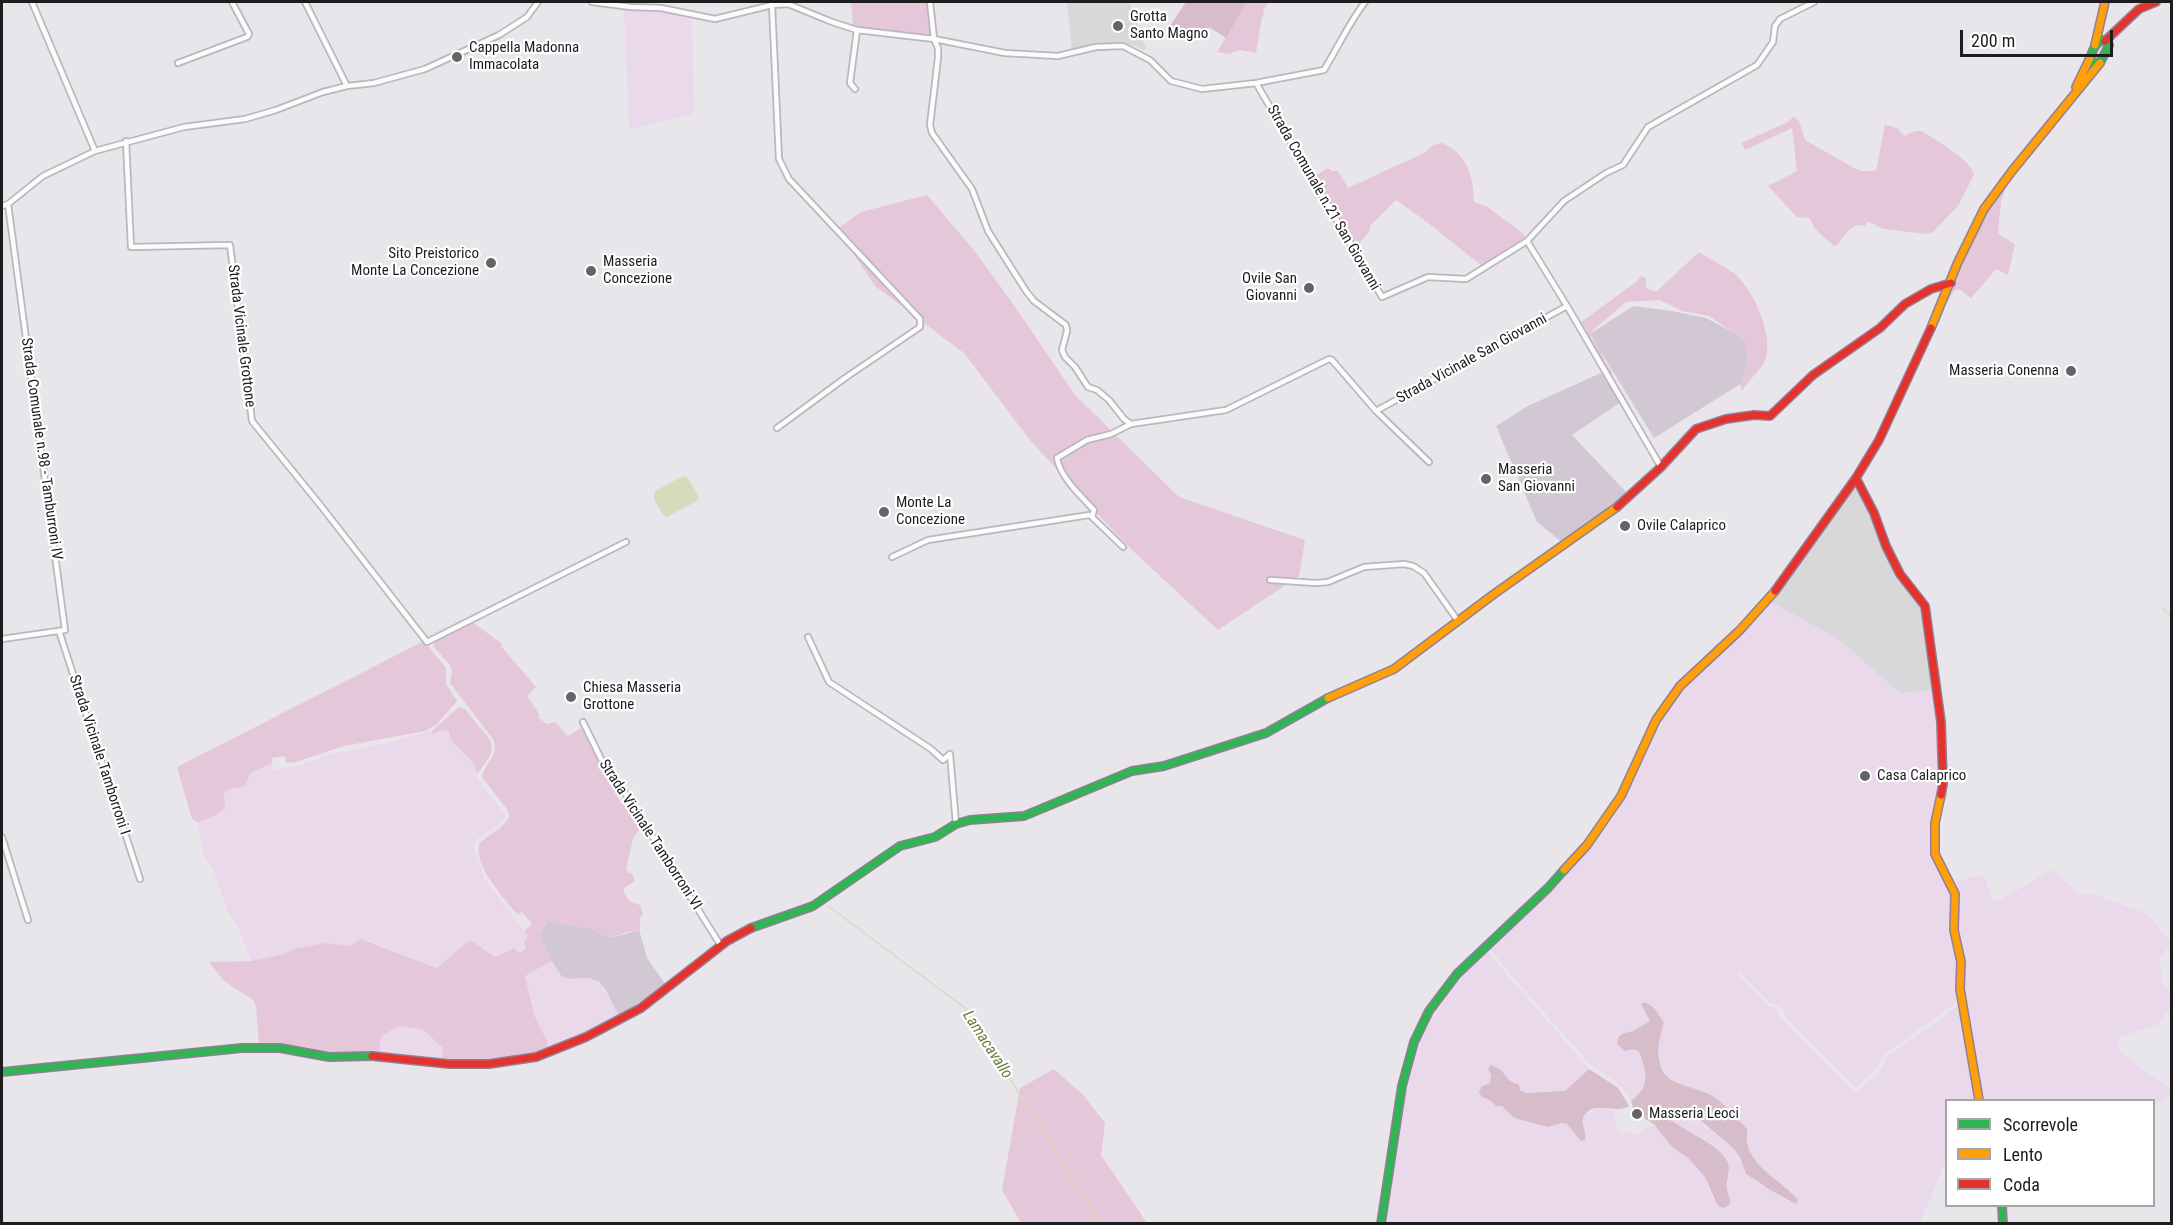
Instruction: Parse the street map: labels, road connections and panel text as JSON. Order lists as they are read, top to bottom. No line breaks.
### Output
{"streets":{"street":["Strada Comunale n.21 San Giovanni","Strada Vicinale Grottone","Strada Vicinale San Giovanni","Strada Comunale n.98 - Tamburroni IV","Strada Vicinale Tamborroni I","Strada Vicinale Tamborroni VI"]},"crossings":[["Strada Comunale n.98 - Tamburroni IV","Strada Vicinale Tamborroni I"]],"water":["Lamacavallo"],"places":["Grotta Santo Magno","Cappella Madonna Immacolata","Sito Preistorico Monte La Concezione","Masseria Concezione","Ovile San Giovanni","Masseria Conenna","Masseria San Giovanni","Monte La Concezione","Ovile Calaprico","Chiesa Masseria Grottone","Casa Calaprico","Masseria Leoci"],"legend":["Scorrevole","Lento","Coda"],"scale_bar":"200 m"}
